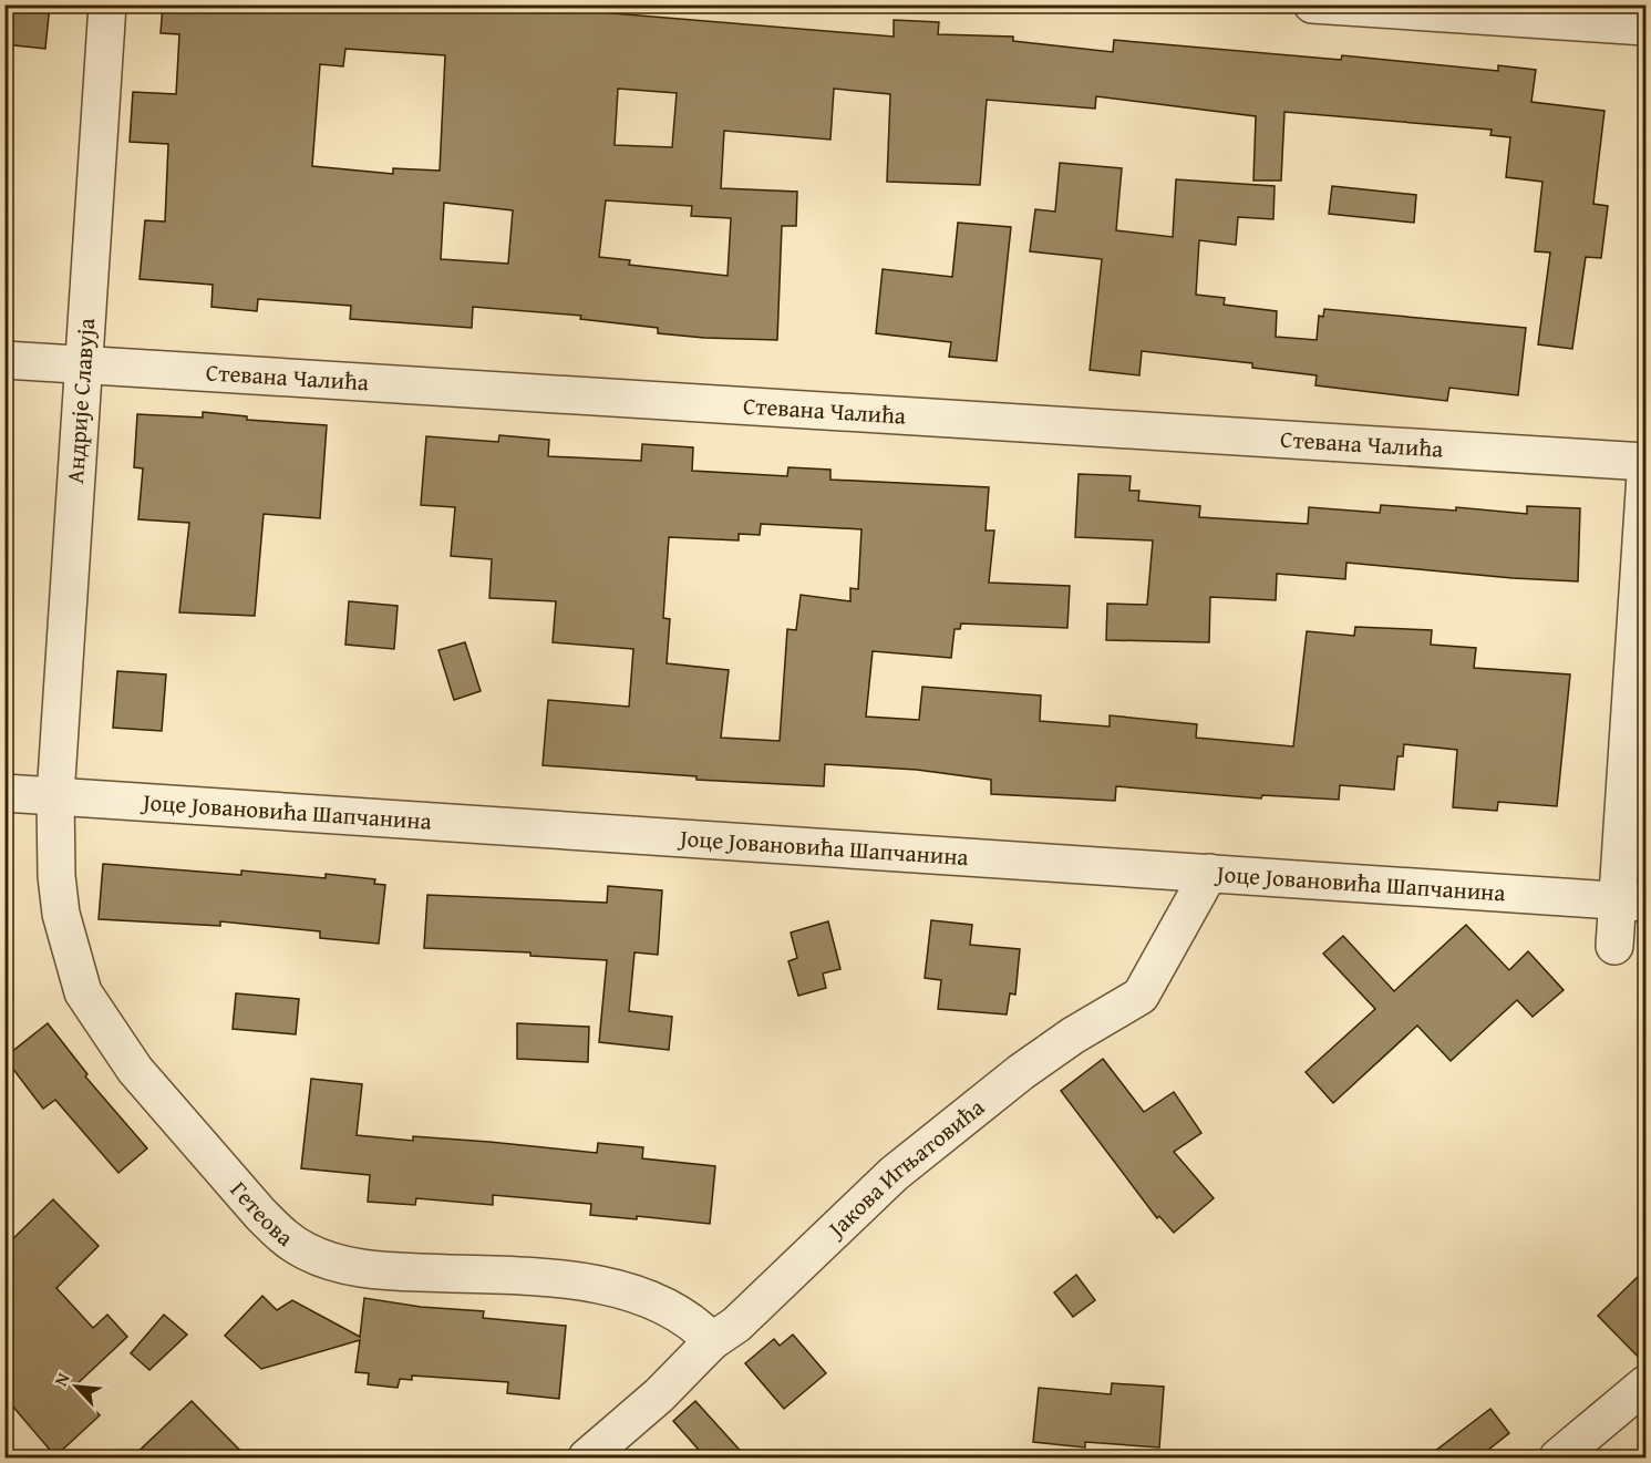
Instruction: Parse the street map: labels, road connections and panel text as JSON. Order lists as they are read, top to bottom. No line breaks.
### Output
{"streets":{"street":["Стевана Чалића","Андрије Славуја","Јоце Јовановића Шапчанина","Јакова Игњатовића","Гетеова"]},"crossings":[["Стевана Чалића","Андрије Славуја"],["Андрије Славуја","Јоце Јовановића Шапчанина"],["Андрије Славуја","Гетеова"],["Јоце Јовановића Шапчанина","Јакова Игњатовића"],["Јоце Јовановића Шапчанина","Гетеова"],["Јакова Игњатовића","Гетеова"]],"north":"top left"}
